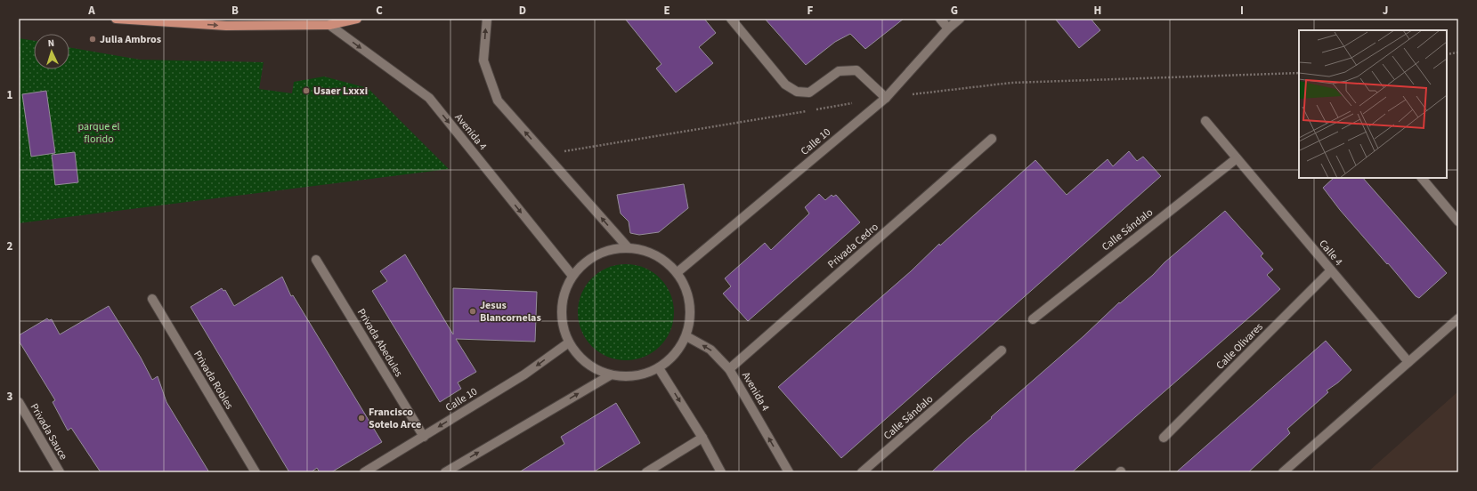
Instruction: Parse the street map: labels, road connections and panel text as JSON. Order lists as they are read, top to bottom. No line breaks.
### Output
{"streets":{"street":["Avenida 4","Calle 10","Calle Sándalo","Privada Cedro","Calle 4","Privada Abedules","Calle Olivares","Privada Robles","Privada Sauce"]},"crossings":[["Avenida 4","Privada Cedro"],["Calle 10","Privada Abedules"],["Calle Sándalo","Calle 4"],["Calle 4","Calle Olivares"]],"parks":["parque el florido"],"places":["Julia Ambros","Usaer Lxxxi","Jesus Blancornelas","Francisco Sotelo Arce"],"north":"top","grid":{"columns":["A","B","C","D","E","F","G","H","I","J"],"rows":["1","2","3"]}}
